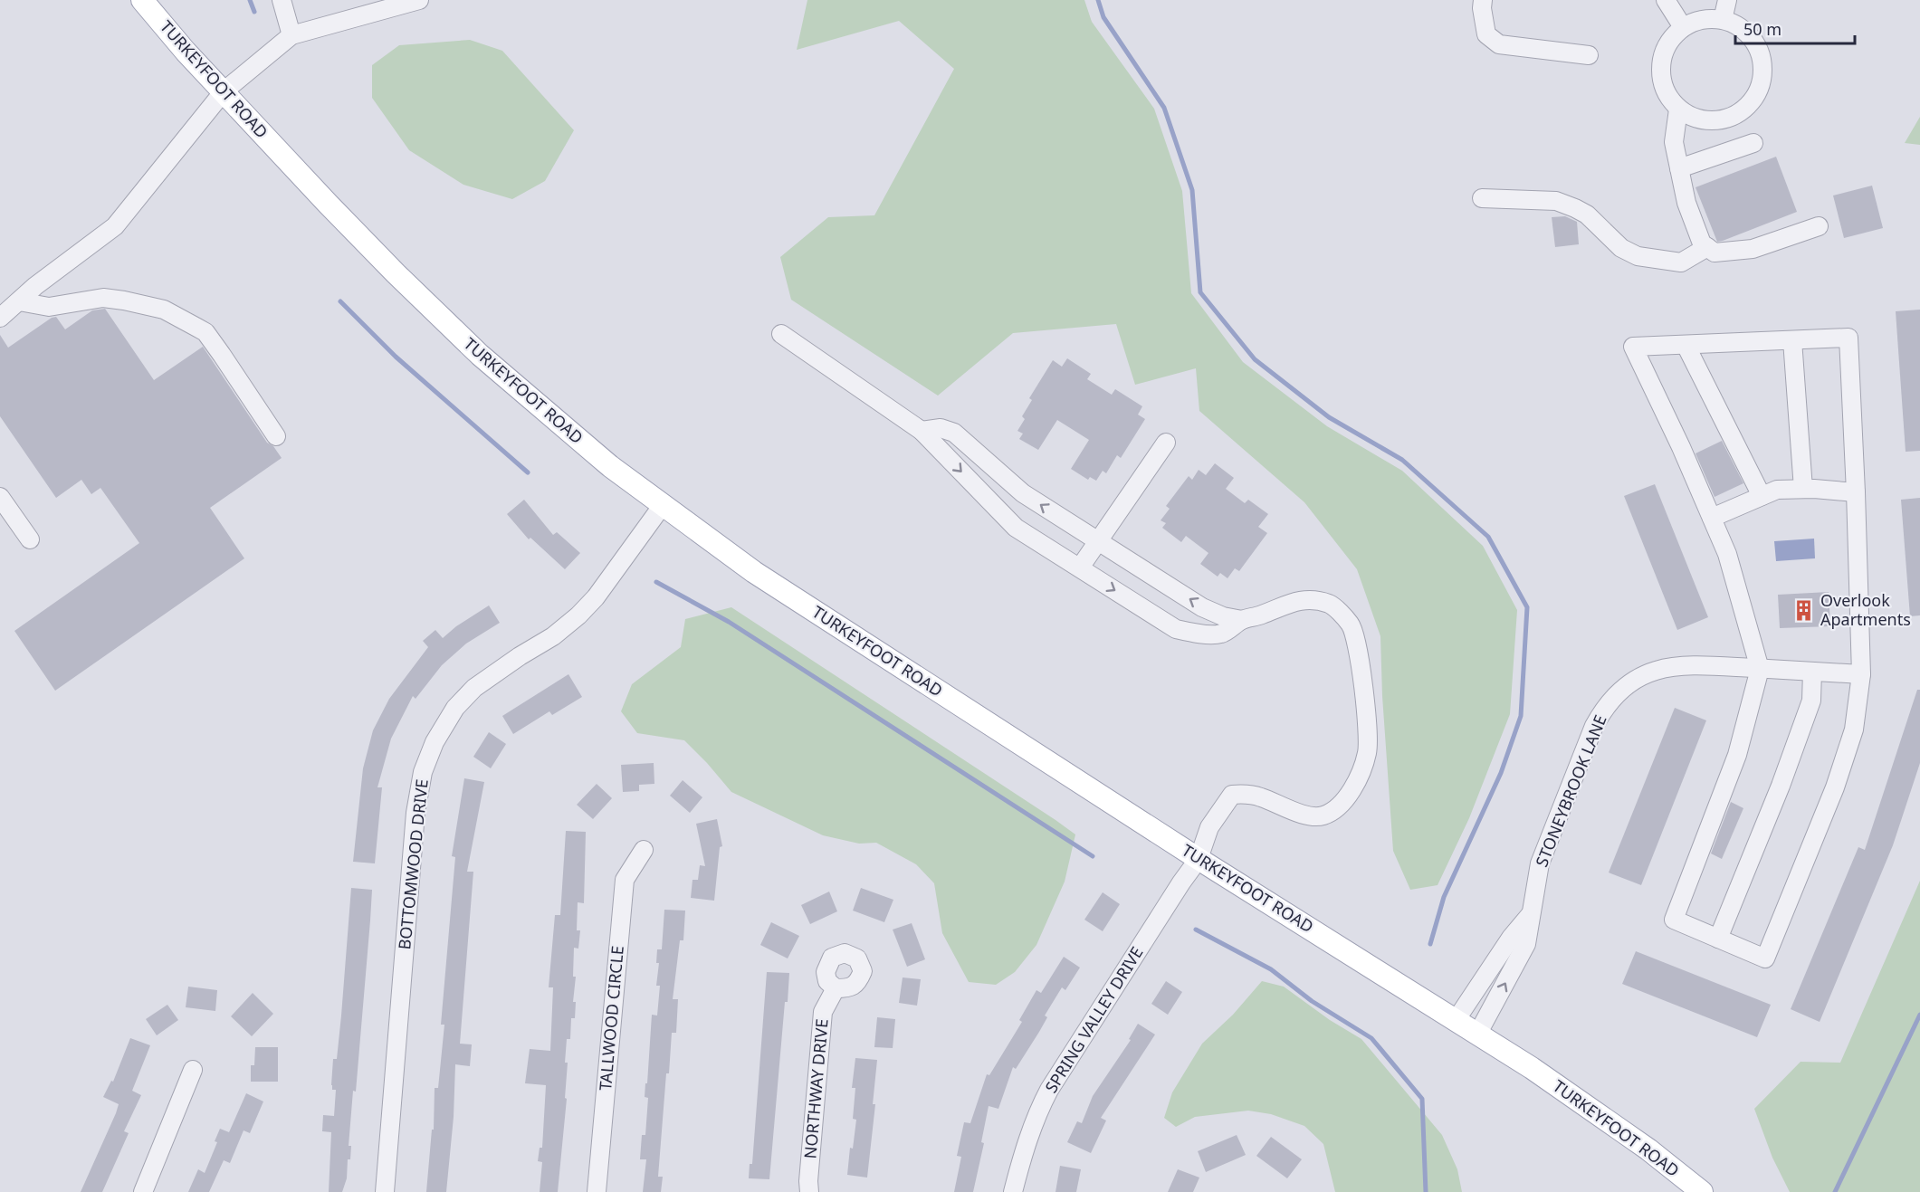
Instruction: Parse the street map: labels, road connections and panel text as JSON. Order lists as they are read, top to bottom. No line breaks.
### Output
{"streets":{"main road":["TURKEYFOOT ROAD"],"street":["STONEYBROOK LANE","BOTTOMWOOD DRIVE","TALLWOOD CIRCLE","SPRING VALLEY DRIVE","NORTHWAY DRIVE"]},"crossings":[["TURKEYFOOT ROAD","STONEYBROOK LANE"],["TURKEYFOOT ROAD","BOTTOMWOOD DRIVE"],["TURKEYFOOT ROAD","SPRING VALLEY DRIVE"]],"places":{"building":["Overlook Apartments"]},"scale_bar":"50 m"}
